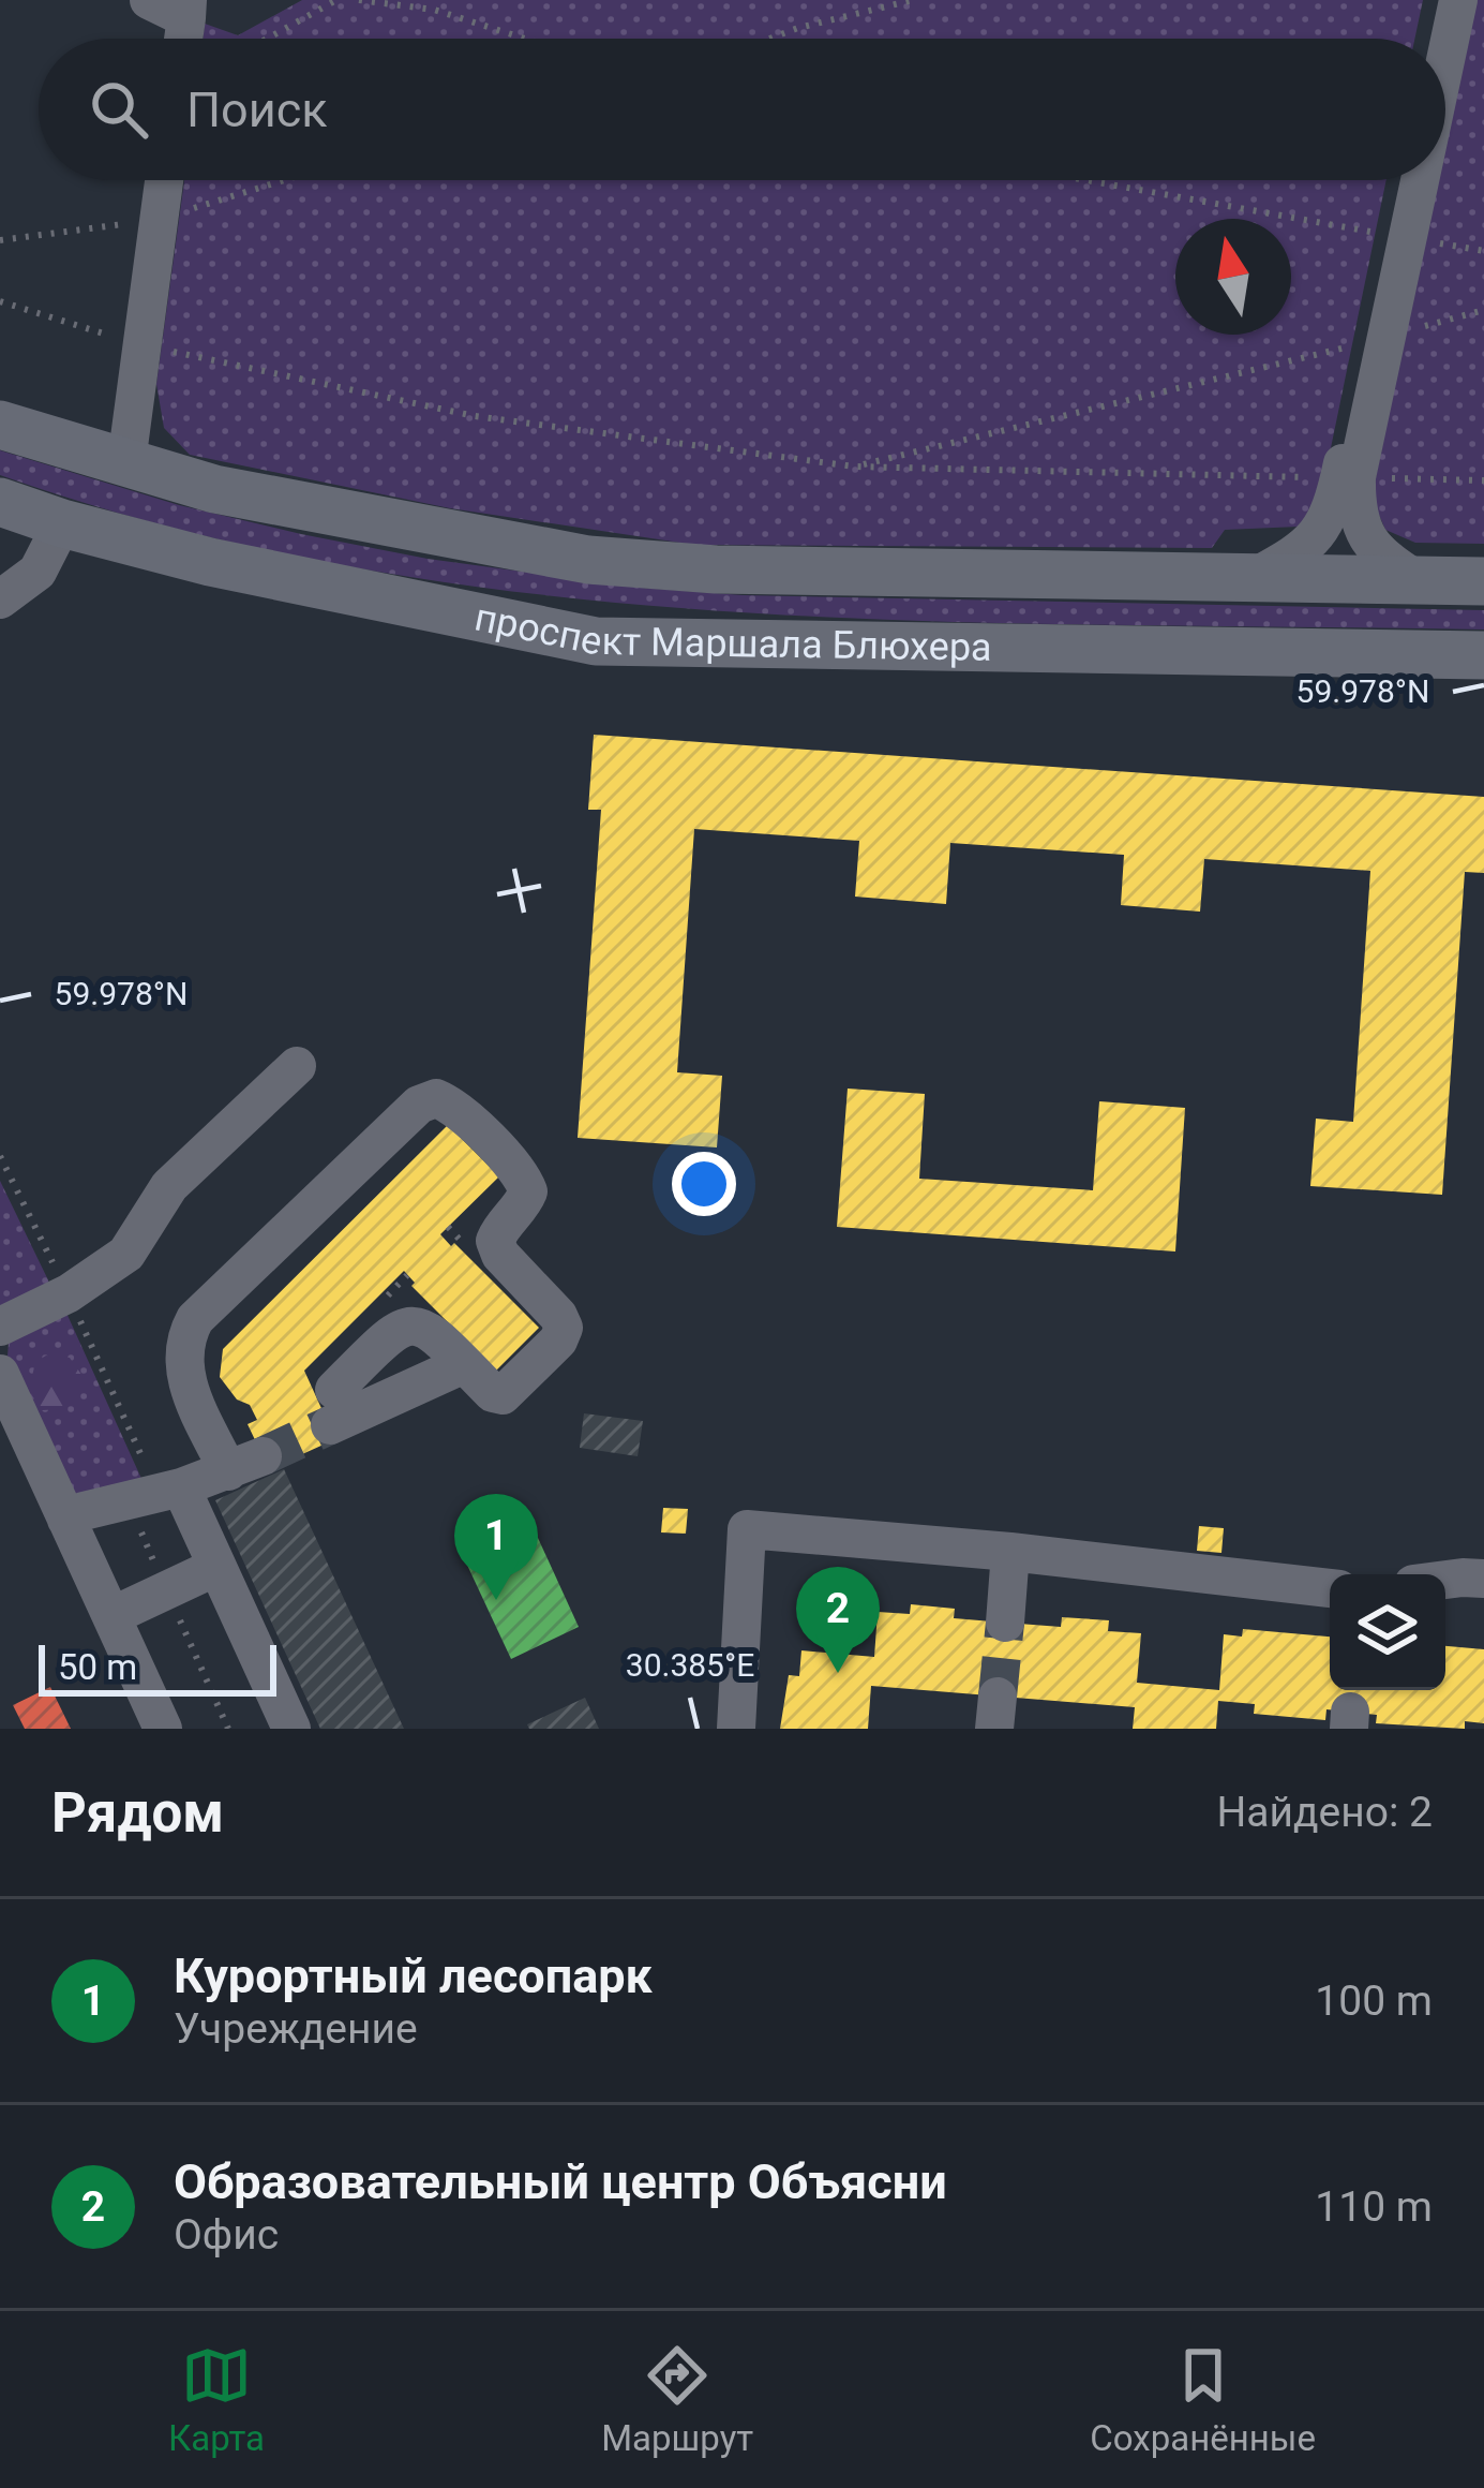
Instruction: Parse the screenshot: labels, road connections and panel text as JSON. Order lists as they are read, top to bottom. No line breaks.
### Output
{"streets":{"main road":["проспект Маршала Блюхера"]},"scale_bar":"50 m","north":"top","page":{"search":"Поиск","pins":["1","2"],"scale":"50 m","heading":["Рядом","Найдено: 2"],"list":[{"mark":"1","name":"Курортный лесопарк","note":"Учреждение","value":"100 m"},{"mark":"2","name":"Образовательный центр Объясни","note":"Офис","value":"110 m"}],"nav":["Карта","Маршрут","Сохранённые"]},"coordinates":["59.978°N","30.385°E"]}
